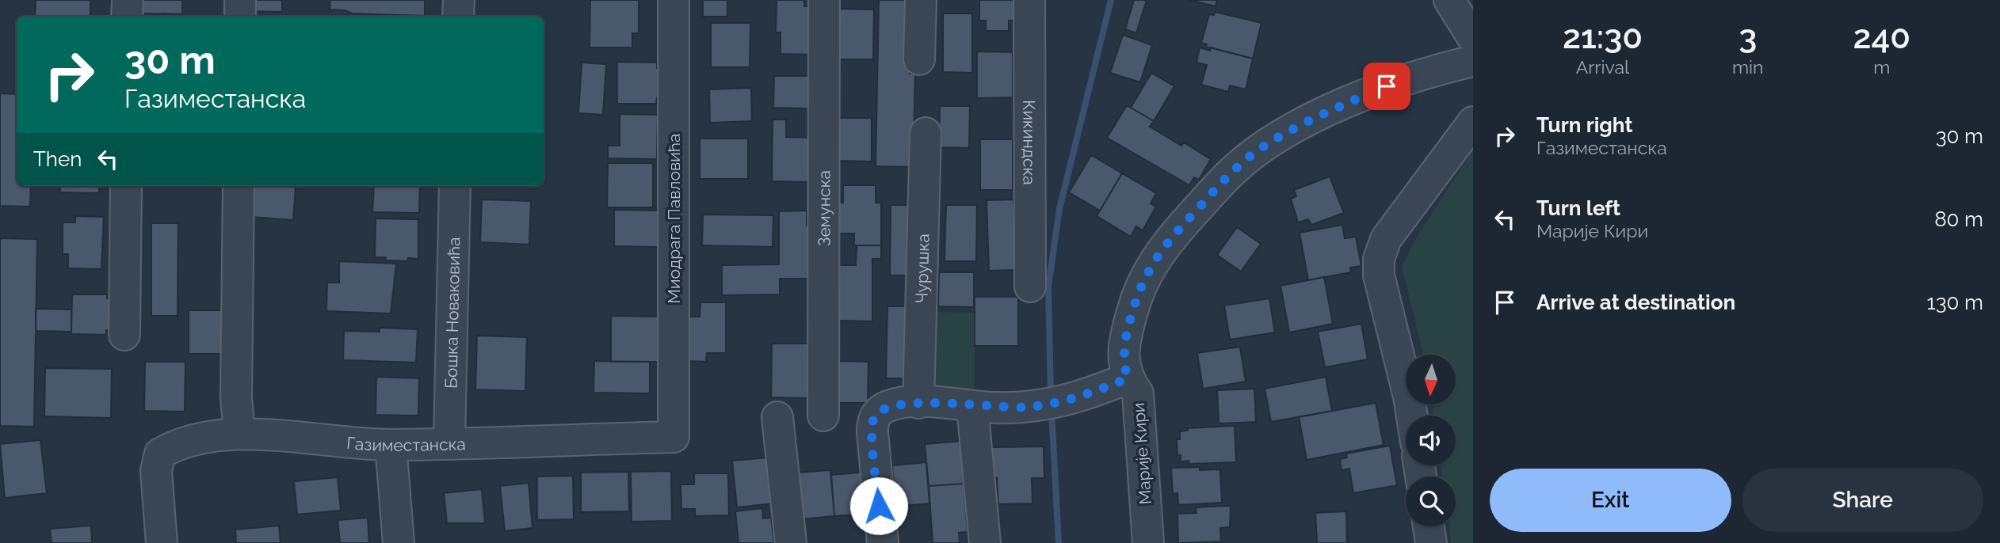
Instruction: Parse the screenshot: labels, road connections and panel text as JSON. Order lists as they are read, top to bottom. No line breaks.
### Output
{"streets":{"street":["Кикиндска","Земунска","Миодрага Павловића","Чурушка","Бошка Новаковића","Газиместанска","Марије Кири"]},"crossings":[["Миодрага Павловића","Газиместанска"],["Бошка Новаковића","Газиместанска"]],"north":"bottom","page":{"eta":["21:30","Arrival","3","min","240","m"],"turn":["30 m","Газиместанска"],"list":[{"name":"Turn right","note":"Газиместанска","value":"30 m"},{"name":"Turn left","note":"Марије Кири","value":"80 m"},{"name":"Arrive at destination","value":"130 m"}],"then":"Then","buttons":["Exit","Share"]}}
